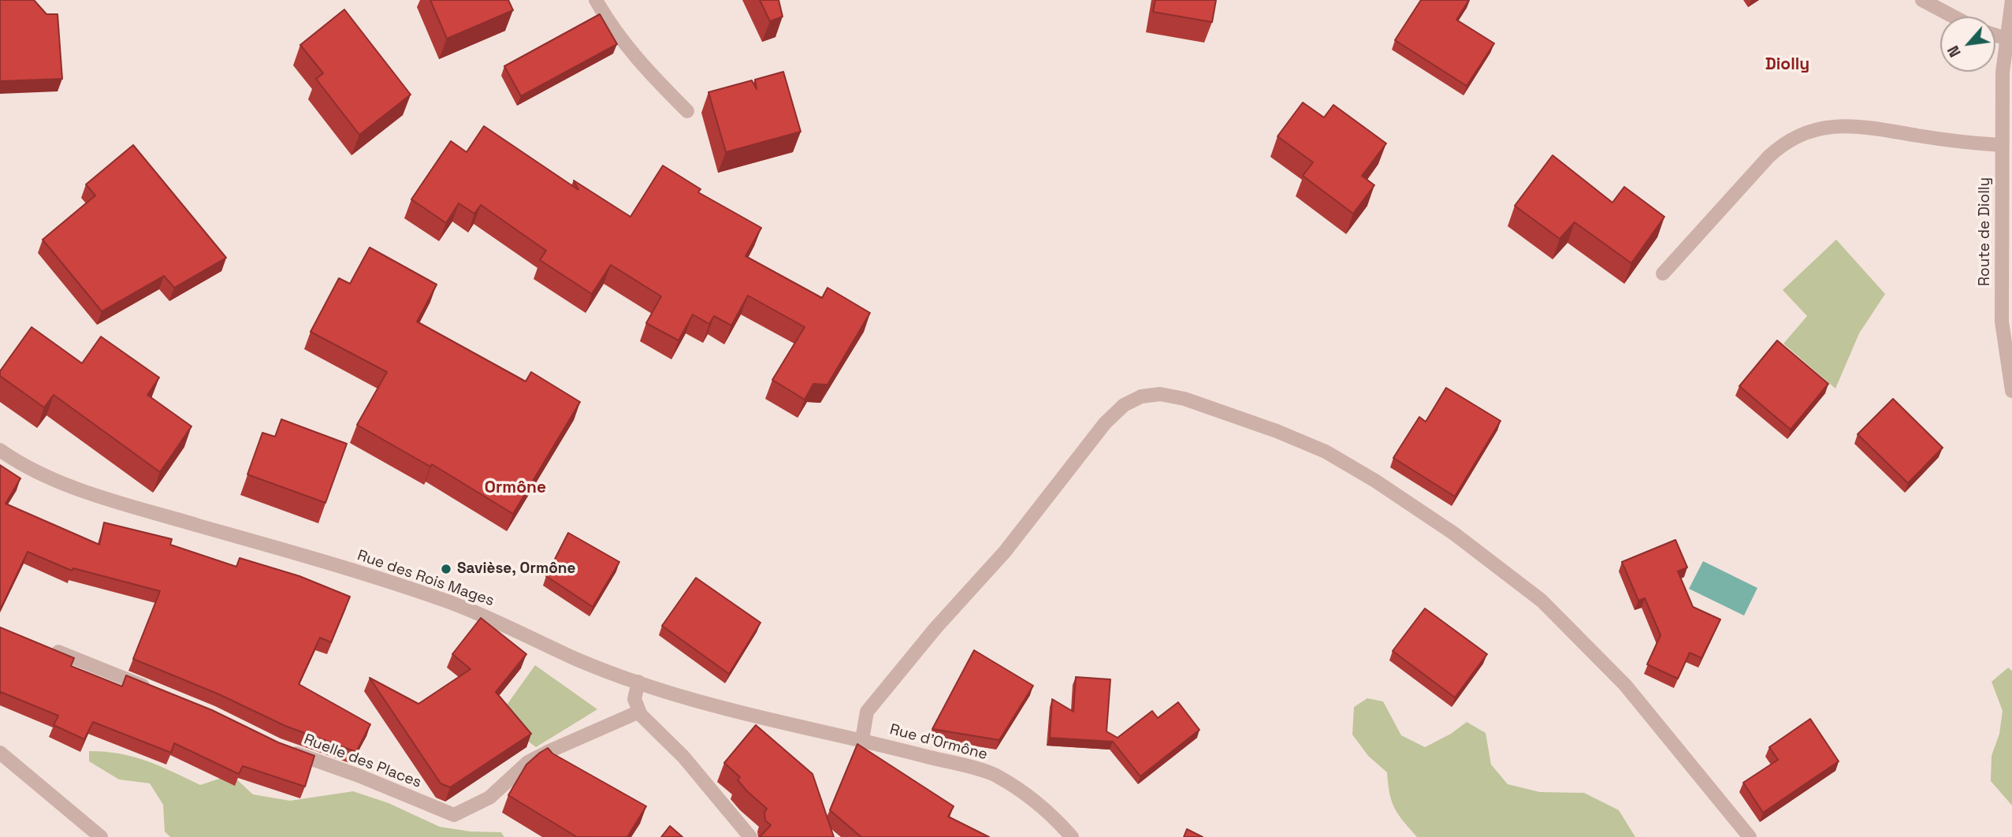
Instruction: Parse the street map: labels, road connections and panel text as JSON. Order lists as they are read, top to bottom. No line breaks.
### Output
{"streets":{"street":["Route de Diolly","Rue des Rois Mages","Rue d'Ormône","Ruelle des Places"]},"crossings":[["Rue des Rois Mages","Rue d'Ormône"]],"districts":["Diolly","Ormône"],"places":["Savièse, Ormône"],"north":"bottom left"}
